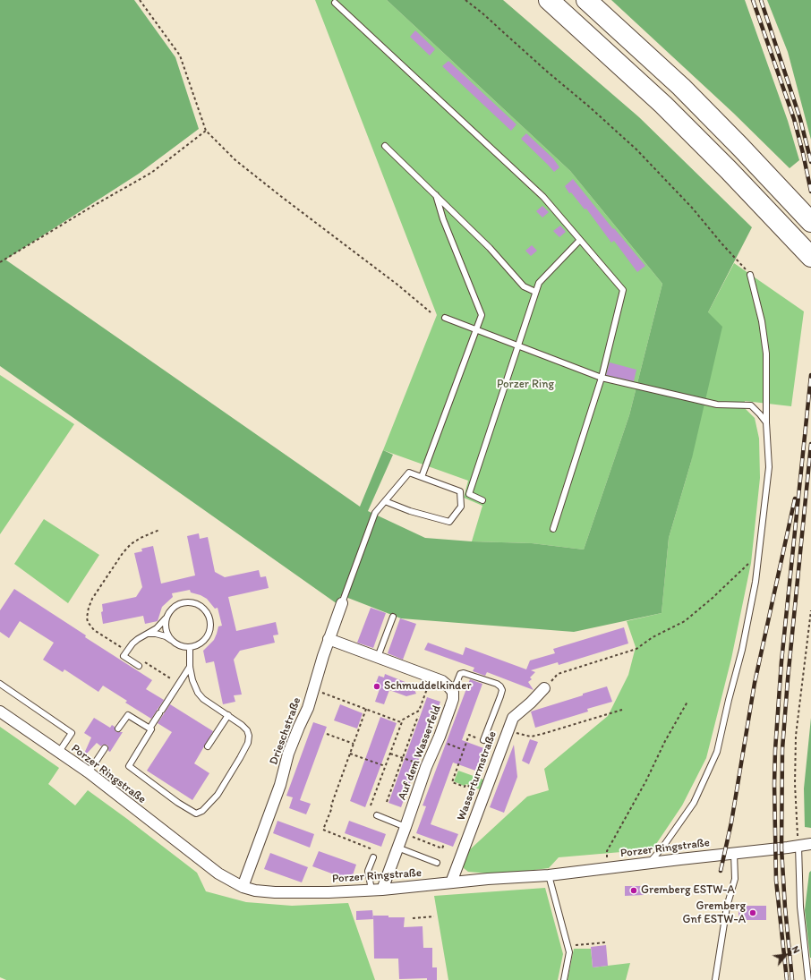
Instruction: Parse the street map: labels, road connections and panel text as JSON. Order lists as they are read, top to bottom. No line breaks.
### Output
{"streets":{"street":["Drieschstraße","Auf dem Wasserfeld","Porzer Ringstraße","Wasserturmstraße"]},"crossings":[["Drieschstraße","Porzer Ringstraße"],["Auf dem Wasserfeld","Porzer Ringstraße"],["Porzer Ringstraße","Wasserturmstraße"]],"parks":["Porzer Ring"],"places":["Schmuddelkinder","Gremberg ESTW-A","Gremberg Gnf ESTW-A"],"north":"top right"}
